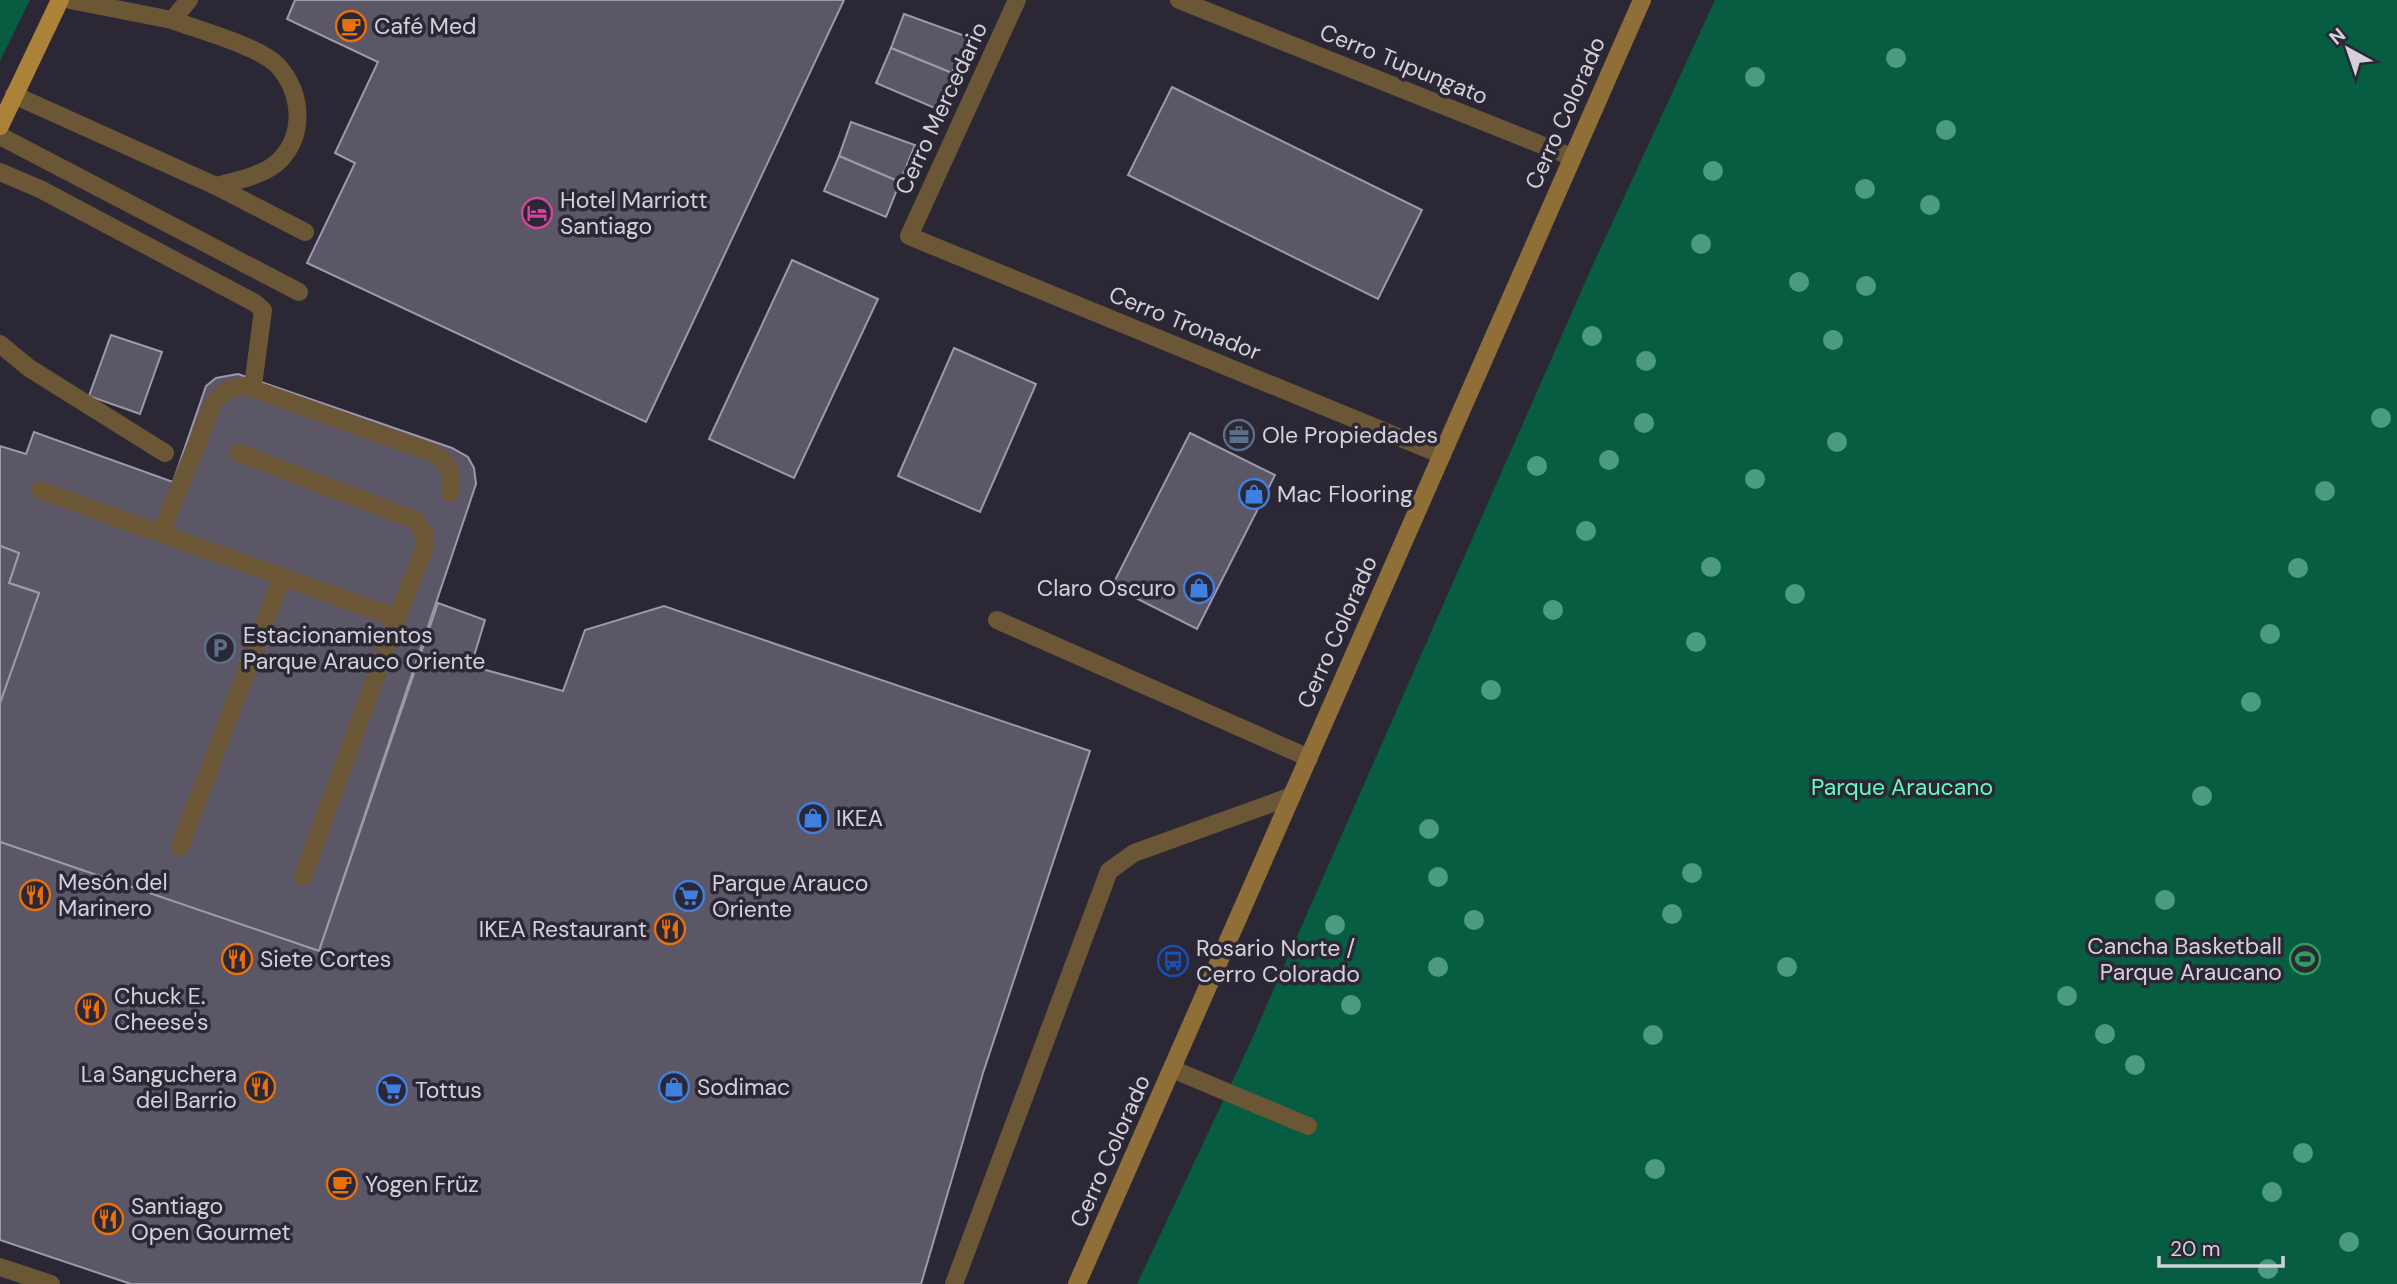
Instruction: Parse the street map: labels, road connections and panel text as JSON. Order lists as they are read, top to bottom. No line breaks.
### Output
{"streets":{"street":["Cerro Tupungato","Cerro Mercedario","Cerro Colorado","Cerro Tronador"]},"crossings":[["Cerro Tupungato","Cerro Colorado"],["Cerro Mercedario","Cerro Tronador"],["Cerro Colorado","Cerro Tronador"]],"parks":["Parque Araucano"],"places":{"cafe":["Café Med","Yogen Früz"],"hotel":["Hotel Marriott Santiago"],"office":["Ole Propiedades"],"shop":["Mac Flooring","Claro Oscuro","IKEA","Sodimac"],"parking":["Estacionamientos Parque Arauco Oriente"],"restaurant":["Mesón del Marinero","IKEA Restaurant","Siete Cortes","Chuck E. Cheese's","La Sanguchera del Barrio","Santiago Open Gourmet"],"supermarket":["Parque Arauco Oriente","Tottus"],"sports":["Cancha Basketball Parque Araucano"],"bus stop":["Rosario Norte / Cerro Colorado"]},"scale_bar":"20 m","north":"top left"}
